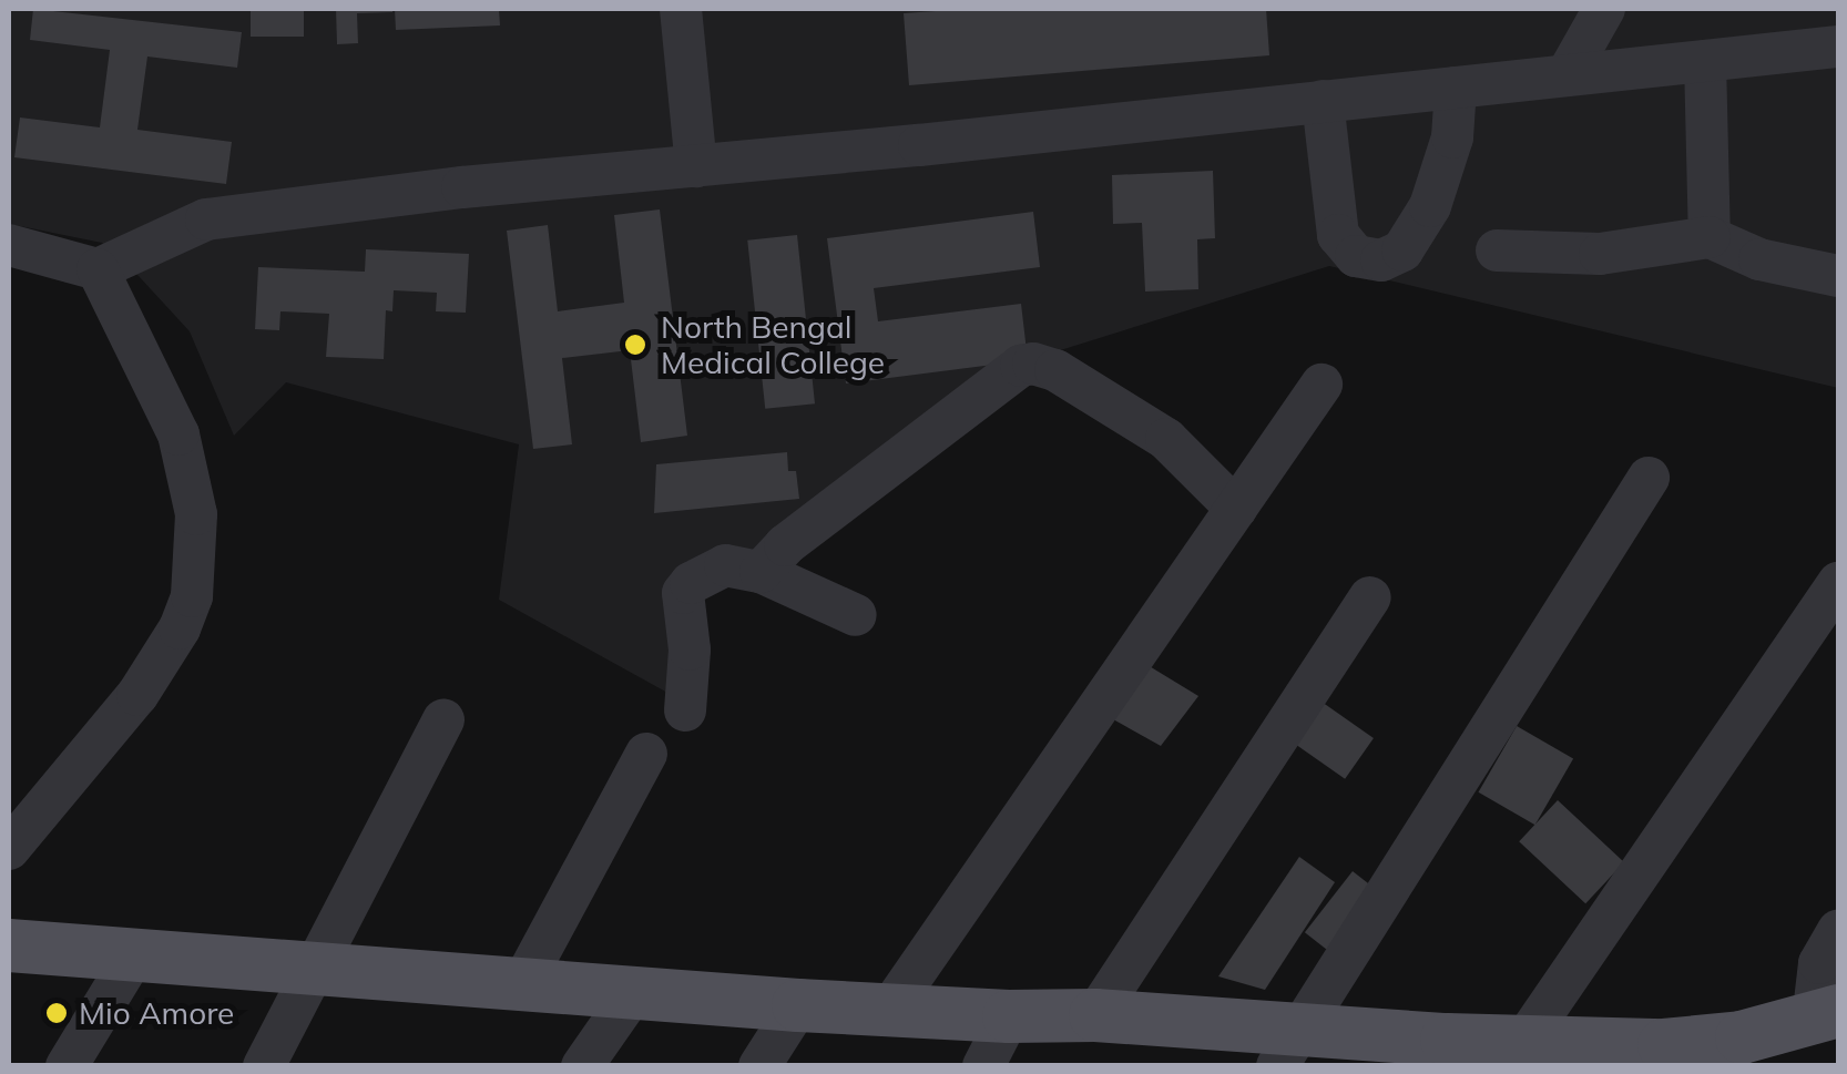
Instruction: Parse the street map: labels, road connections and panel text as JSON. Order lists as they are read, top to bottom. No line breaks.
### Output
{"places":["North Bengal Medical College","Mio Amore"]}
